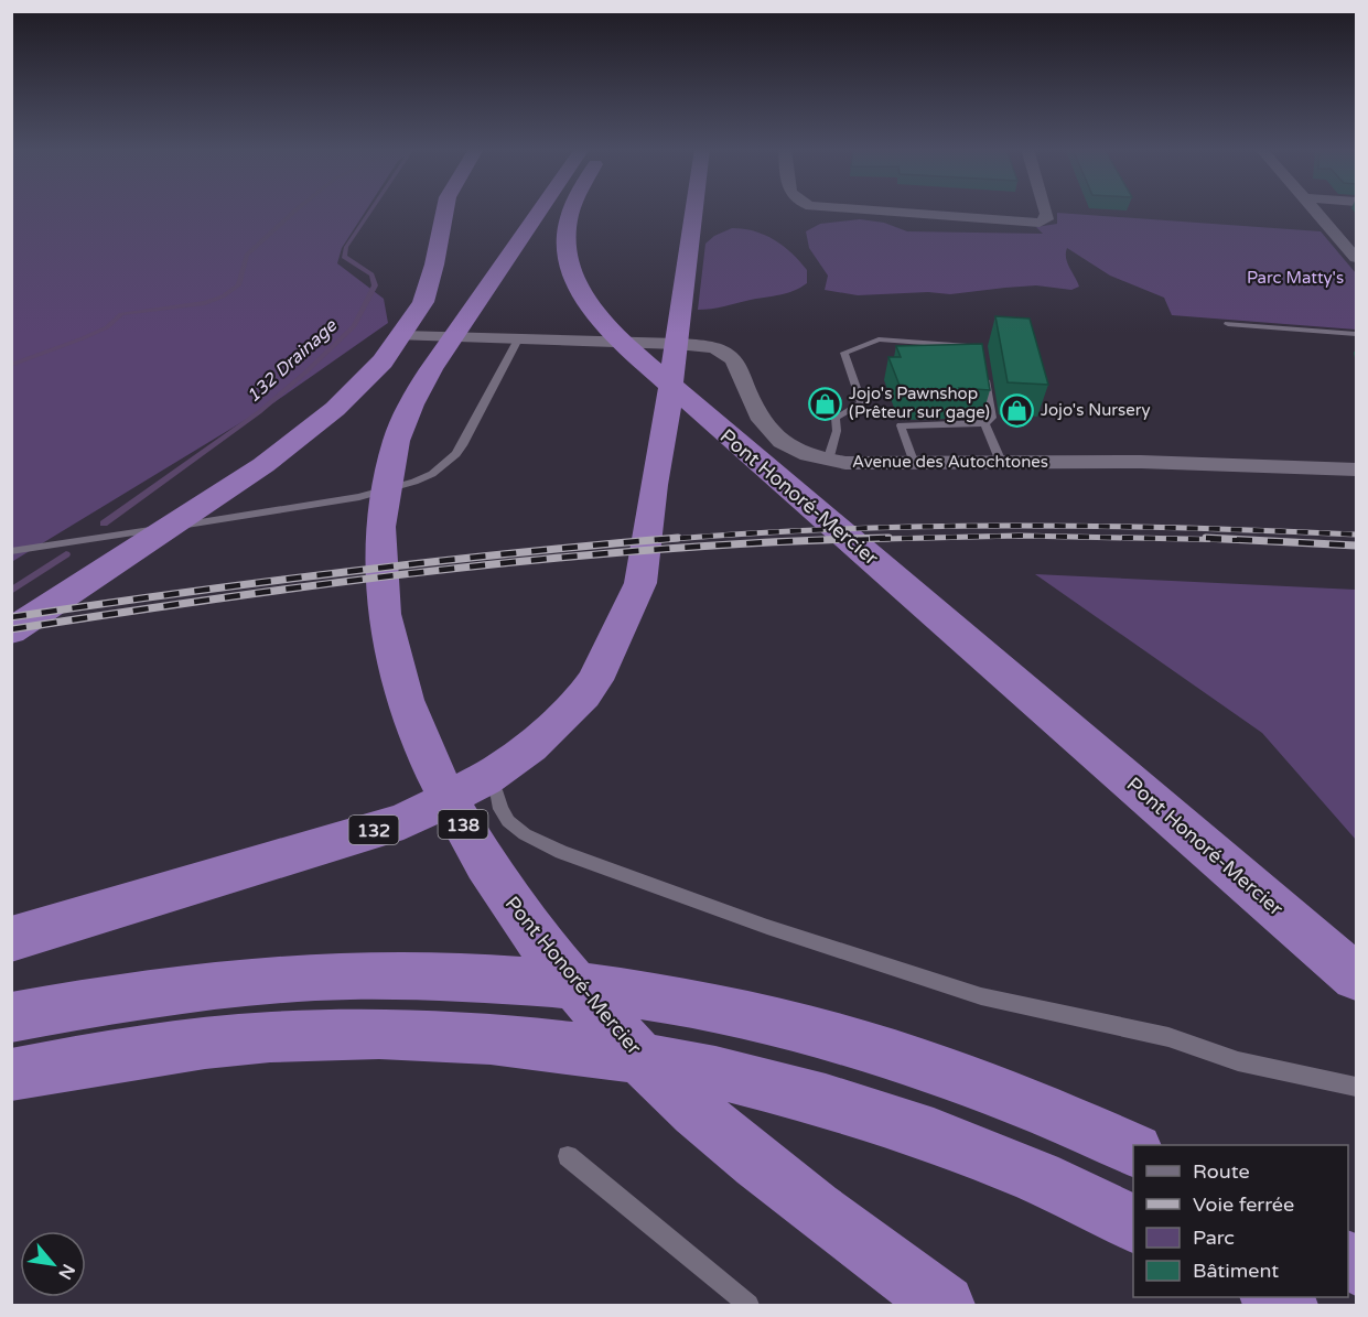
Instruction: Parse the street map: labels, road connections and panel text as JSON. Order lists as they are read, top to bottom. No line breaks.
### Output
{"streets":{"highway":["Pont Honoré-Mercier","138","132"],"street":["Avenue des Autochtones"]},"crossings":[["Avenue des Autochtones","132"]],"water":["132 Drainage"],"parks":["Parc Matty's"],"places":{"shop":["Jojo's Pawnshop (Prêteur sur gage)","Jojo's Nursery"]},"legend":["Route","Voie ferrée","Parc","Bâtiment"],"north":"bottom right"}
